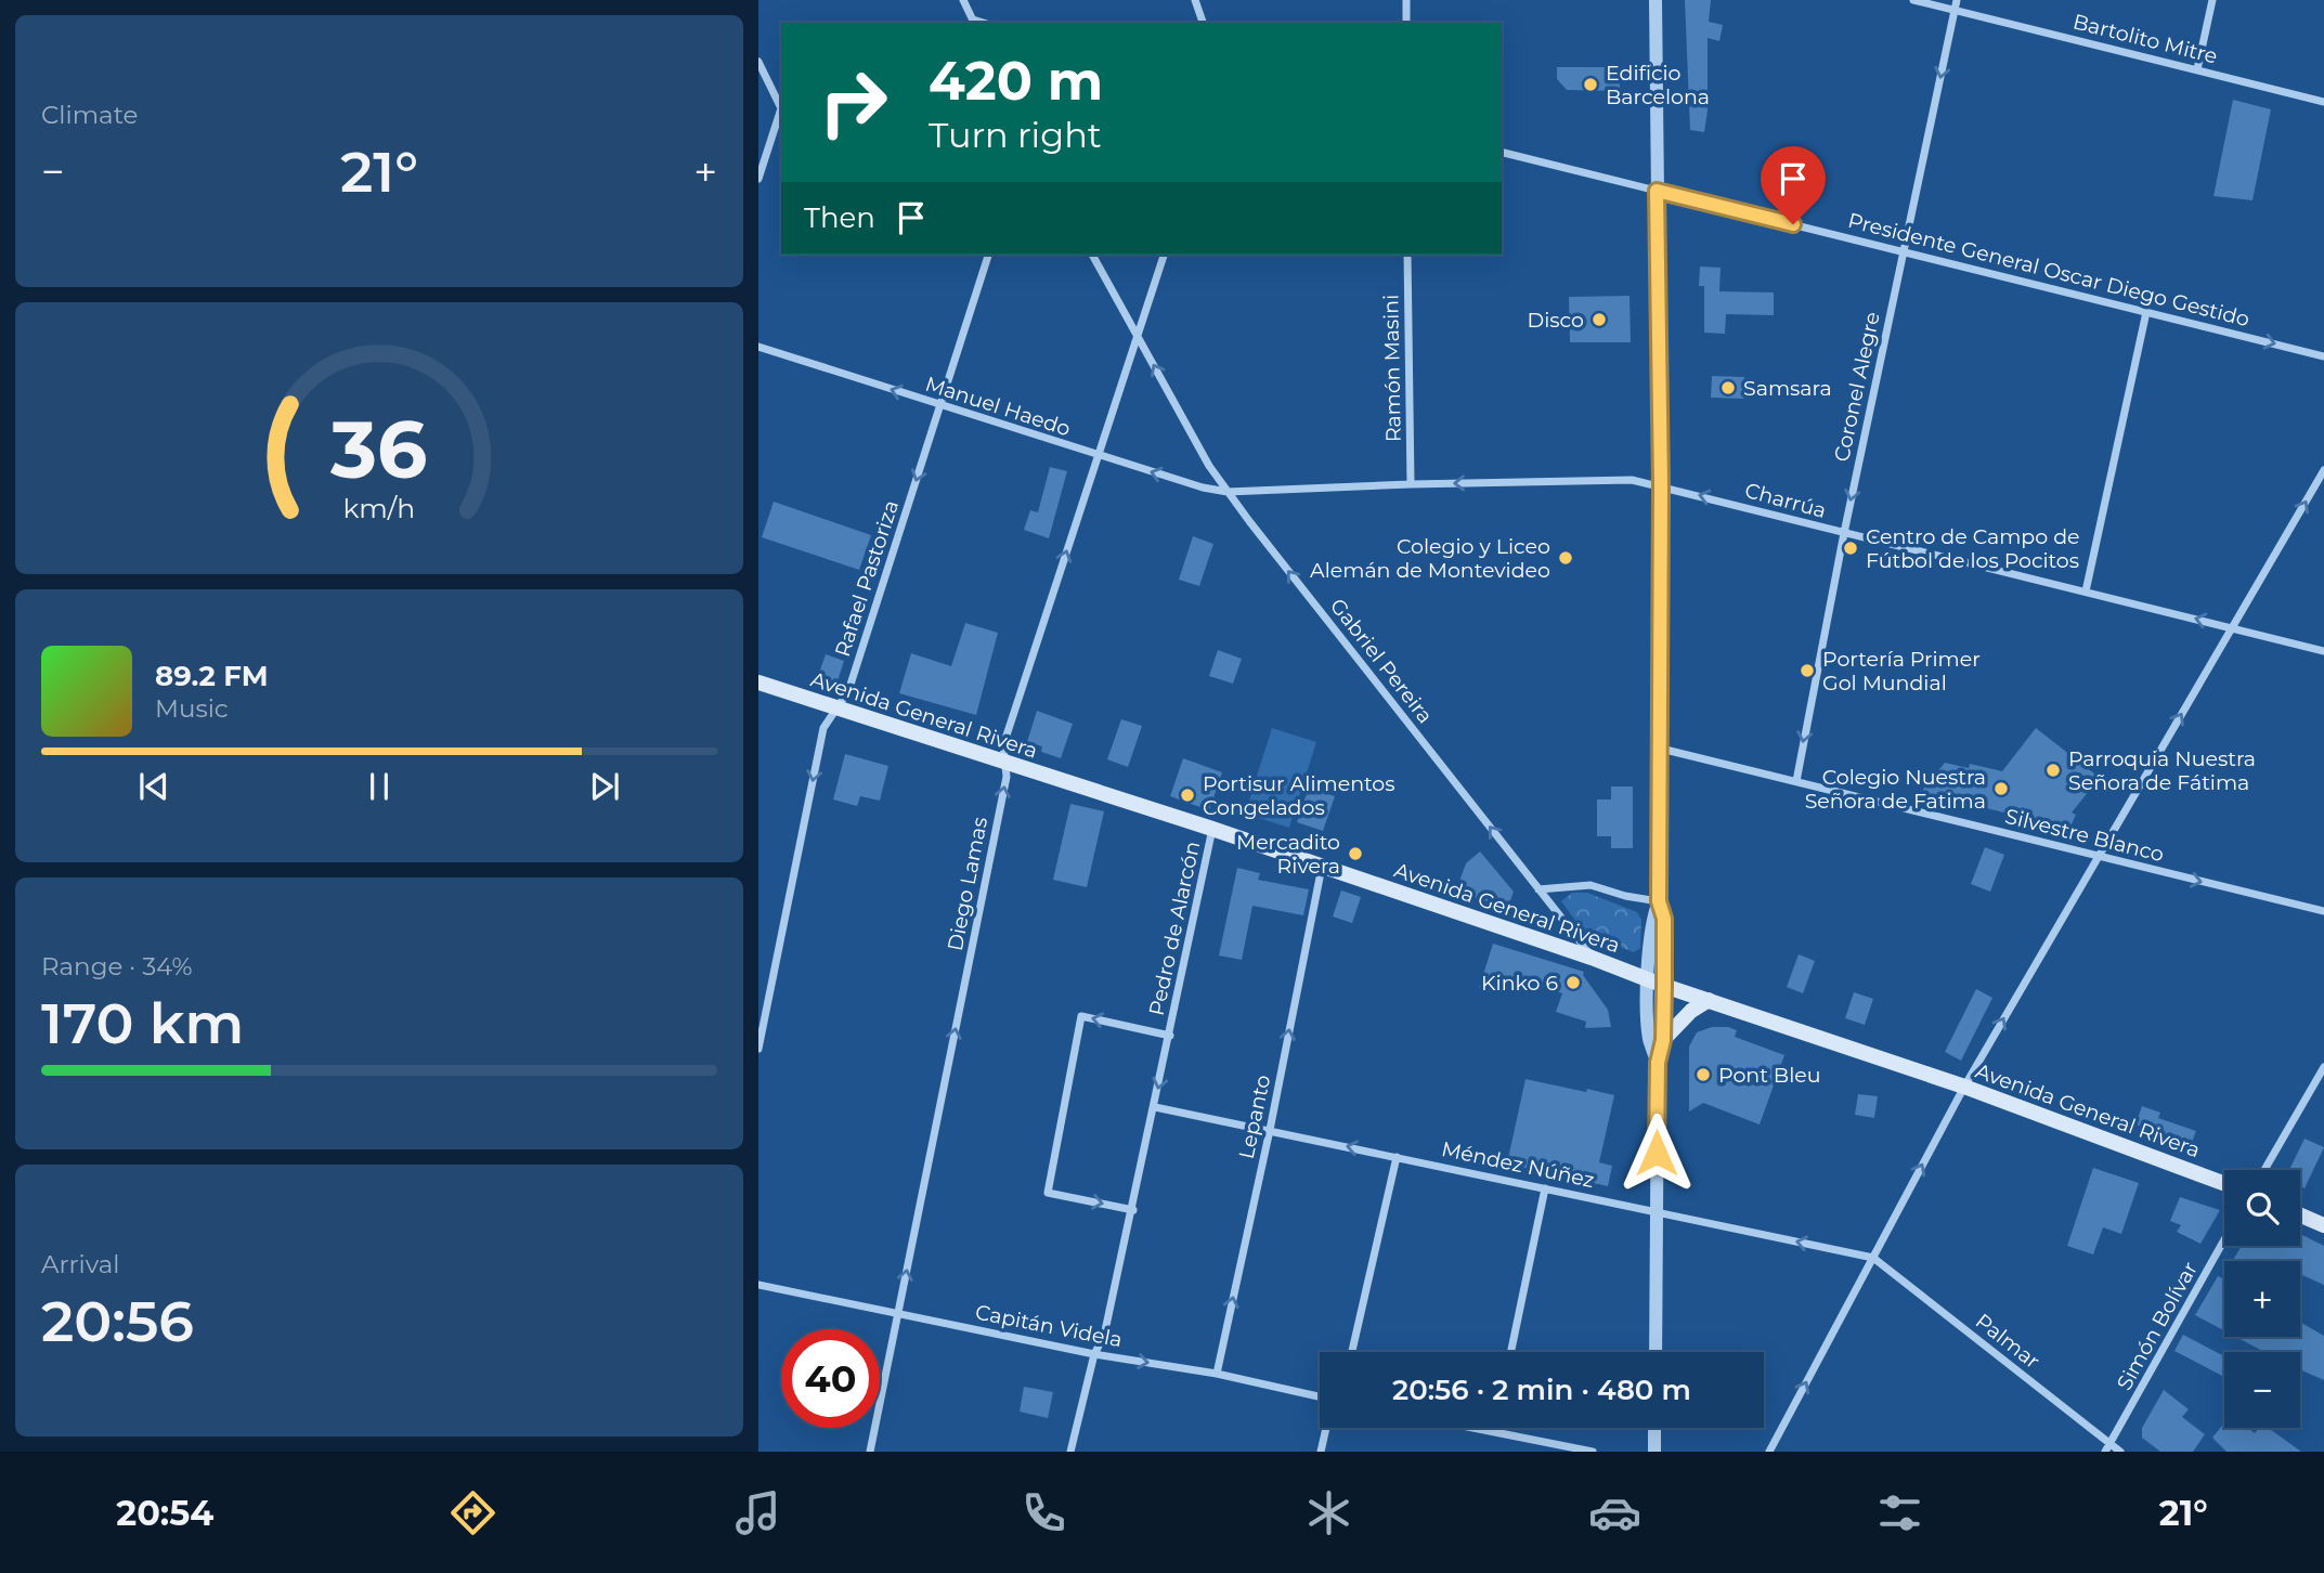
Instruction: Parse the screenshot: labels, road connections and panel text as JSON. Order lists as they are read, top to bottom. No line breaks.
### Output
{"streets":{"main road":["Avenida General Rivera"],"street":["Bartolito Mitre","Presidente General Oscar Diego Gestido","Ramón Masini","Coronel Alegre","Manuel Haedo","Charrúa","Rafael Pastoriza","Gabriel Pereira","Silvestre Blanco","Diego Lamas","Pedro de Alarcón","Lepanto","Méndez Núñez","Capitán Videla","Simón Bolívar","Palmar"]},"crossings":[["Bartolito Mitre","Coronel Alegre"],["Presidente General Oscar Diego Gestido","Coronel Alegre"],["Ramón Masini","Charrúa"],["Coronel Alegre","Charrúa"],["Coronel Alegre","Silvestre Blanco"],["Manuel Haedo","Charrúa"],["Manuel Haedo","Rafael Pastoriza"],["Manuel Haedo","Gabriel Pereira"],["Manuel Haedo","Diego Lamas"],["Charrúa","Gabriel Pereira"],["Rafael Pastoriza","Avenida General Rivera"],["Gabriel Pereira","Avenida General Rivera"],["Gabriel Pereira","Diego Lamas"],["Avenida General Rivera","Diego Lamas"],["Avenida General Rivera","Pedro de Alarcón"],["Avenida General Rivera","Lepanto"],["Diego Lamas","Capitán Videla"],["Pedro de Alarcón","Méndez Núñez"],["Pedro de Alarcón","Capitán Videla"],["Lepanto","Méndez Núñez"],["Lepanto","Capitán Videla"],["Méndez Núñez","Palmar"],["Simón Bolívar","Palmar"]],"one_way":["Coronel Alegre","Manuel Haedo","Charrúa","Rafael Pastoriza","Gabriel Pereira","Diego Lamas","Lepanto","Méndez Núñez"],"places":["Edificio Barcelona","Disco","Samsara","Centro de Campo de Fútbol de los Pocitos","Colegio y Liceo Alemán de Montevideo","Portería Primer Gol Mundial","Parroquia Nuestra Señora de Fátima","Colegio Nuestra Señora de Fatima","Portisur Alimentos Congelados","Mercadito Rivera","Kinko 6","Pont Bleu"],"page":{"tile":["Climate",["Range · 34%","170 km"],["Arrival","20:56"]],"turn":["420 m","Turn right"],"heat":["−","21°","+"],"then":"Then","song":["89.2 FM","Music"],"map_buttons":["+","−"],"limit":"40","trip":"20:56 · 2 min · 480 m","tabs":["20:54","21°"],"gauge":["36","km/h"]}}
